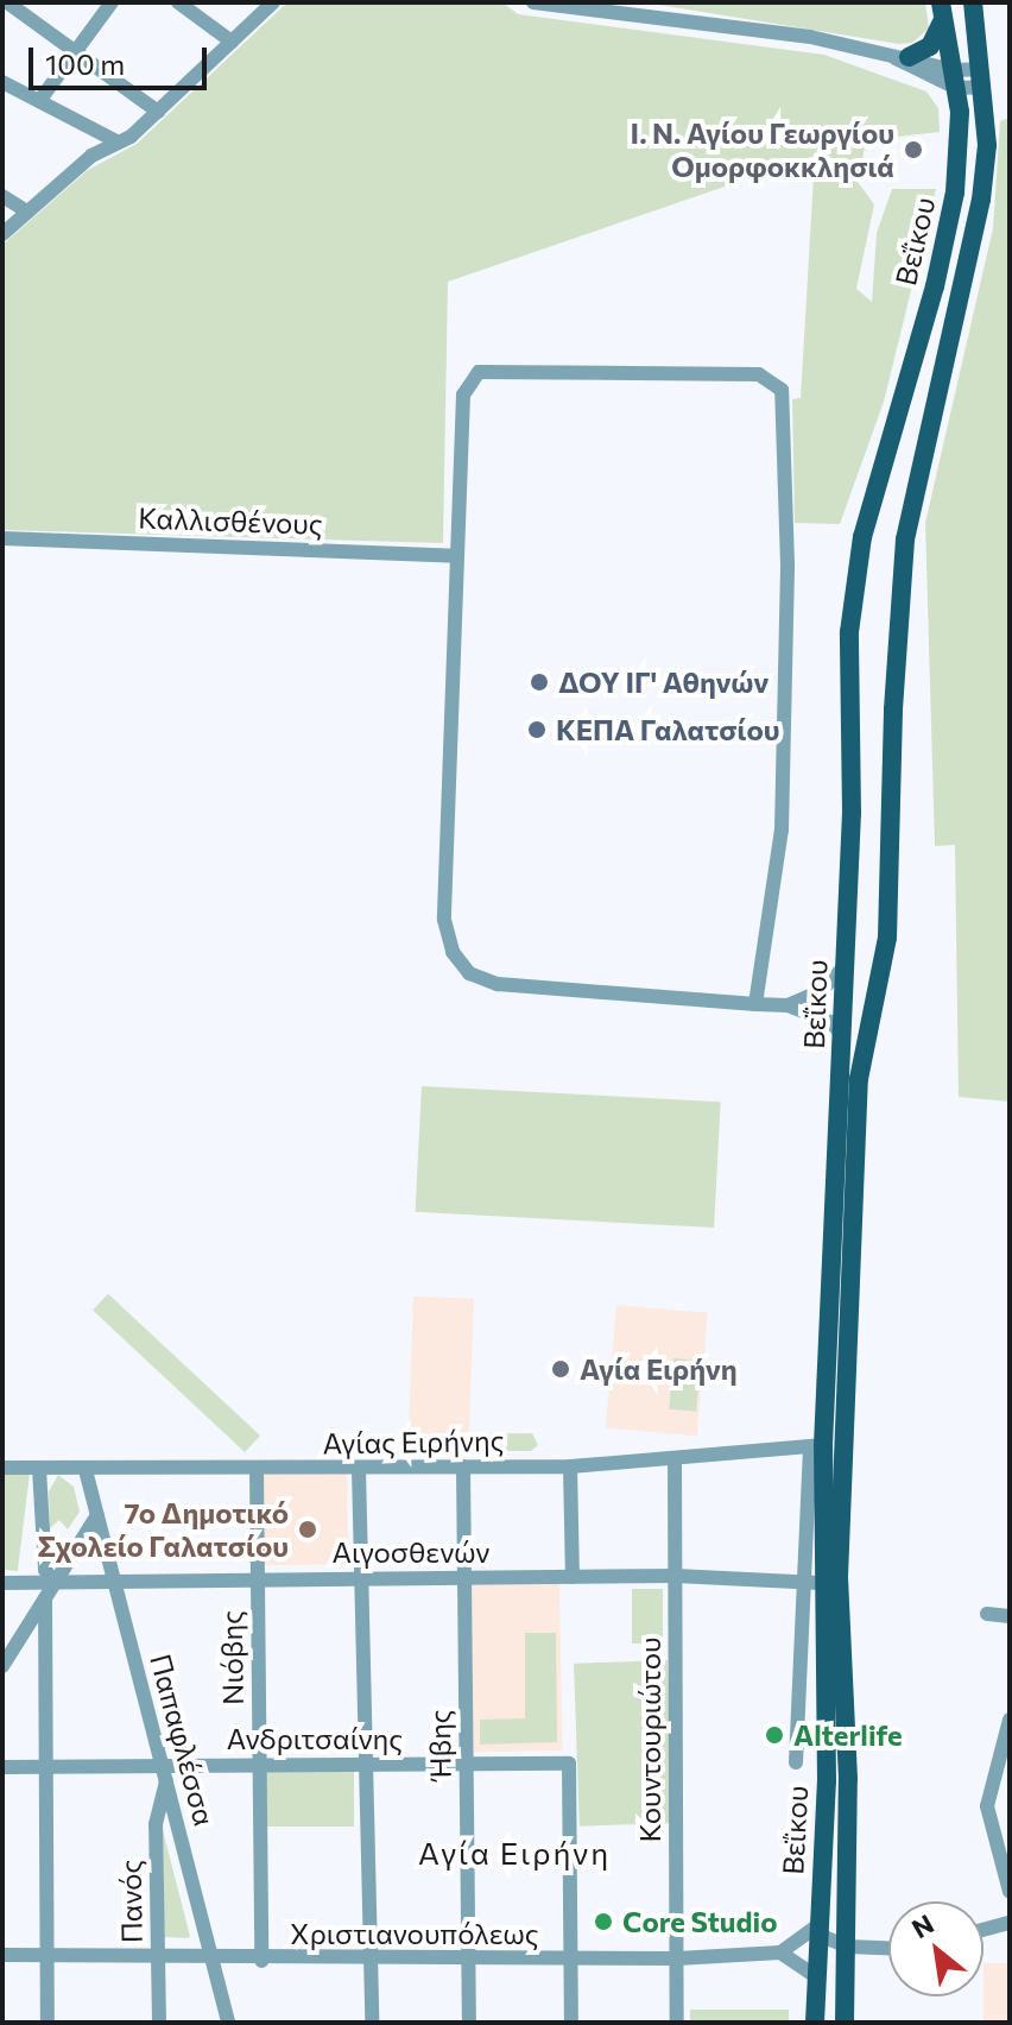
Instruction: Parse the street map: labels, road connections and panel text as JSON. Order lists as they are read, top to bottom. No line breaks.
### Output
{"streets":{"main road":["Βεΐκου"],"street":["Καλλισθένους","Αγίας Ειρήνης","Αιγοσθενών","Νιόβης","Ανδριτσαίνης","Παπαφλέσσα","Κουντουριώτου","Ήβης","Πανός","Χριστιανουπόλεως"]},"crossings":[["Βεΐκου","Αγίας Ειρήνης"],["Βεΐκου","Αιγοσθενών"],["Αγίας Ειρήνης","Νιόβης"],["Αγίας Ειρήνης","Παπαφλέσσα"],["Αγίας Ειρήνης","Κουντουριώτου"],["Αγίας Ειρήνης","Ήβης"],["Αιγοσθενών","Νιόβης"],["Αιγοσθενών","Παπαφλέσσα"],["Αιγοσθενών","Κουντουριώτου"],["Αιγοσθενών","Ήβης"],["Νιόβης","Ανδριτσαίνης"],["Νιόβης","Χριστιανουπόλεως"],["Ανδριτσαίνης","Παπαφλέσσα"],["Ανδριτσαίνης","Ήβης"],["Ανδριτσαίνης","Πανός"],["Ανδριτσαίνης","Χριστιανουπόλεως"],["Παπαφλέσσα","Πανός"],["Παπαφλέσσα","Χριστιανουπόλεως"],["Κουντουριώτου","Χριστιανουπόλεως"],["Ήβης","Χριστιανουπόλεως"],["Πανός","Χριστιανουπόλεως"]],"districts":["Αγία Ειρήνη"],"places":["Ι. Ν. Αγίου Γεωργίου Ομορφοκκλησιά","ΔΟΥ ΙΓ' Αθηνών","ΚΕΠΑ Γαλατσίου","Αγία Ειρήνη","7ο Δημοτικό Σχολείο Γαλατσίου","Alterlife","Core Studio"],"scale_bar":"100 m","north":"top left"}
